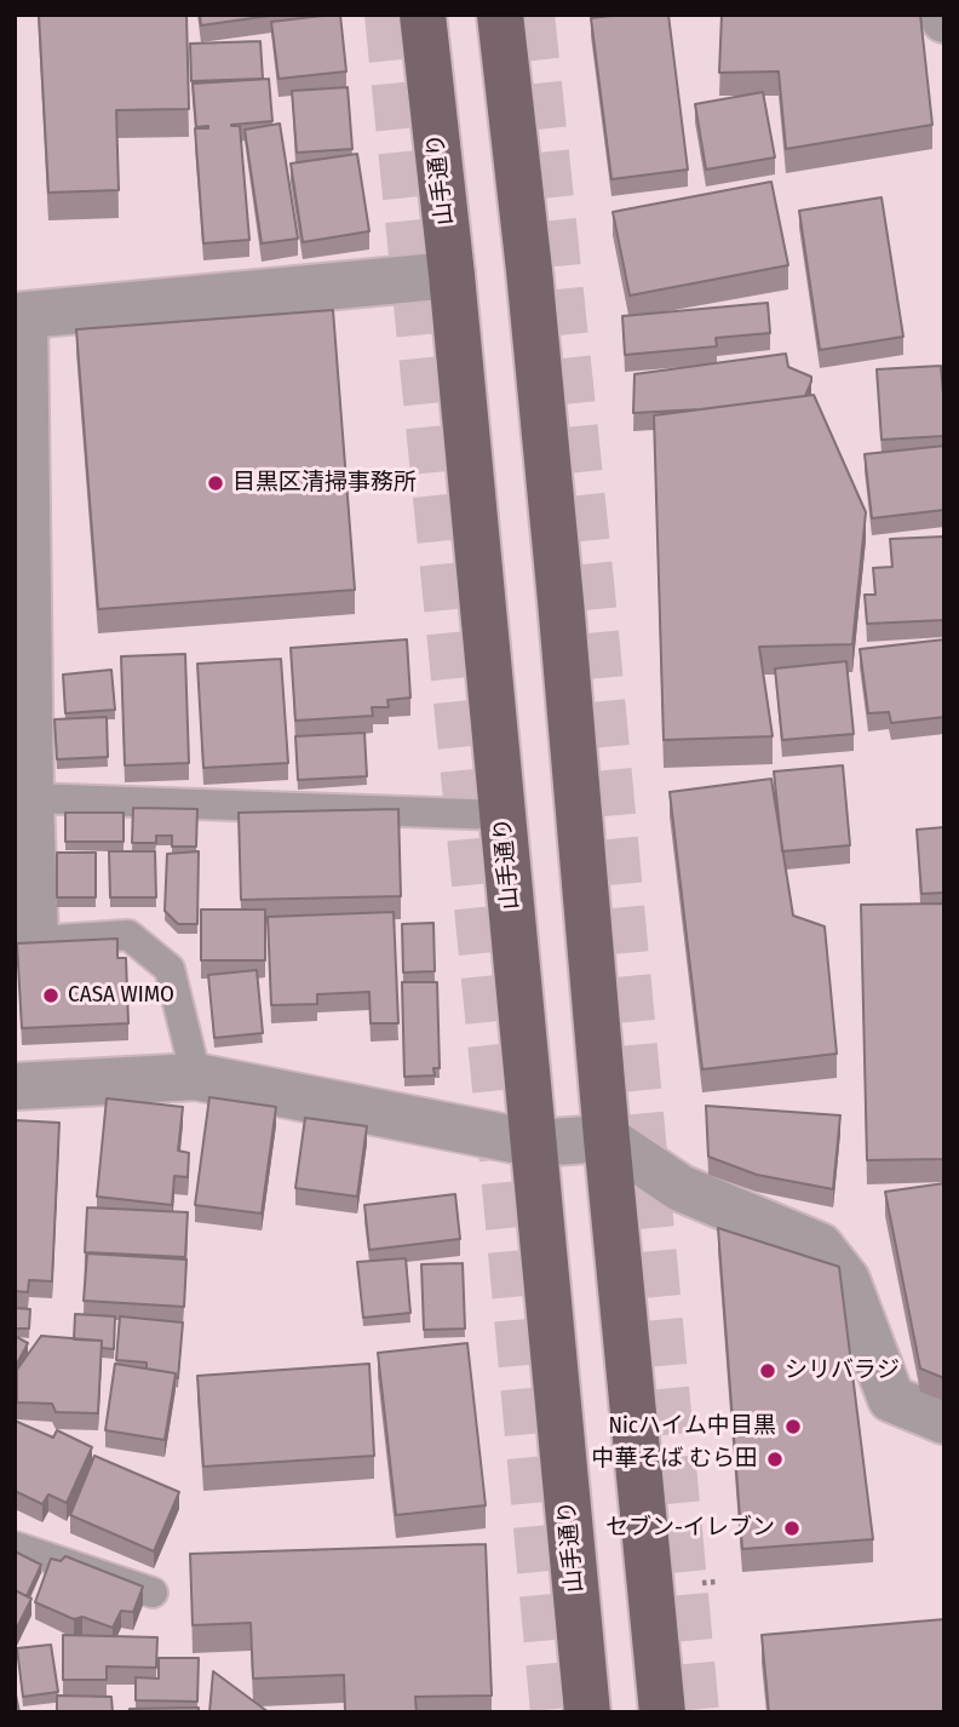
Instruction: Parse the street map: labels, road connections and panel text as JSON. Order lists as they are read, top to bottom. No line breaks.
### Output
{"streets":{"main road":["山手通り"]},"places":["目黒区清掃事務所","CASA WIMO","シリバラジ","Nicハイム中目黒","中華そば むら田","セブン-イレブン"]}
